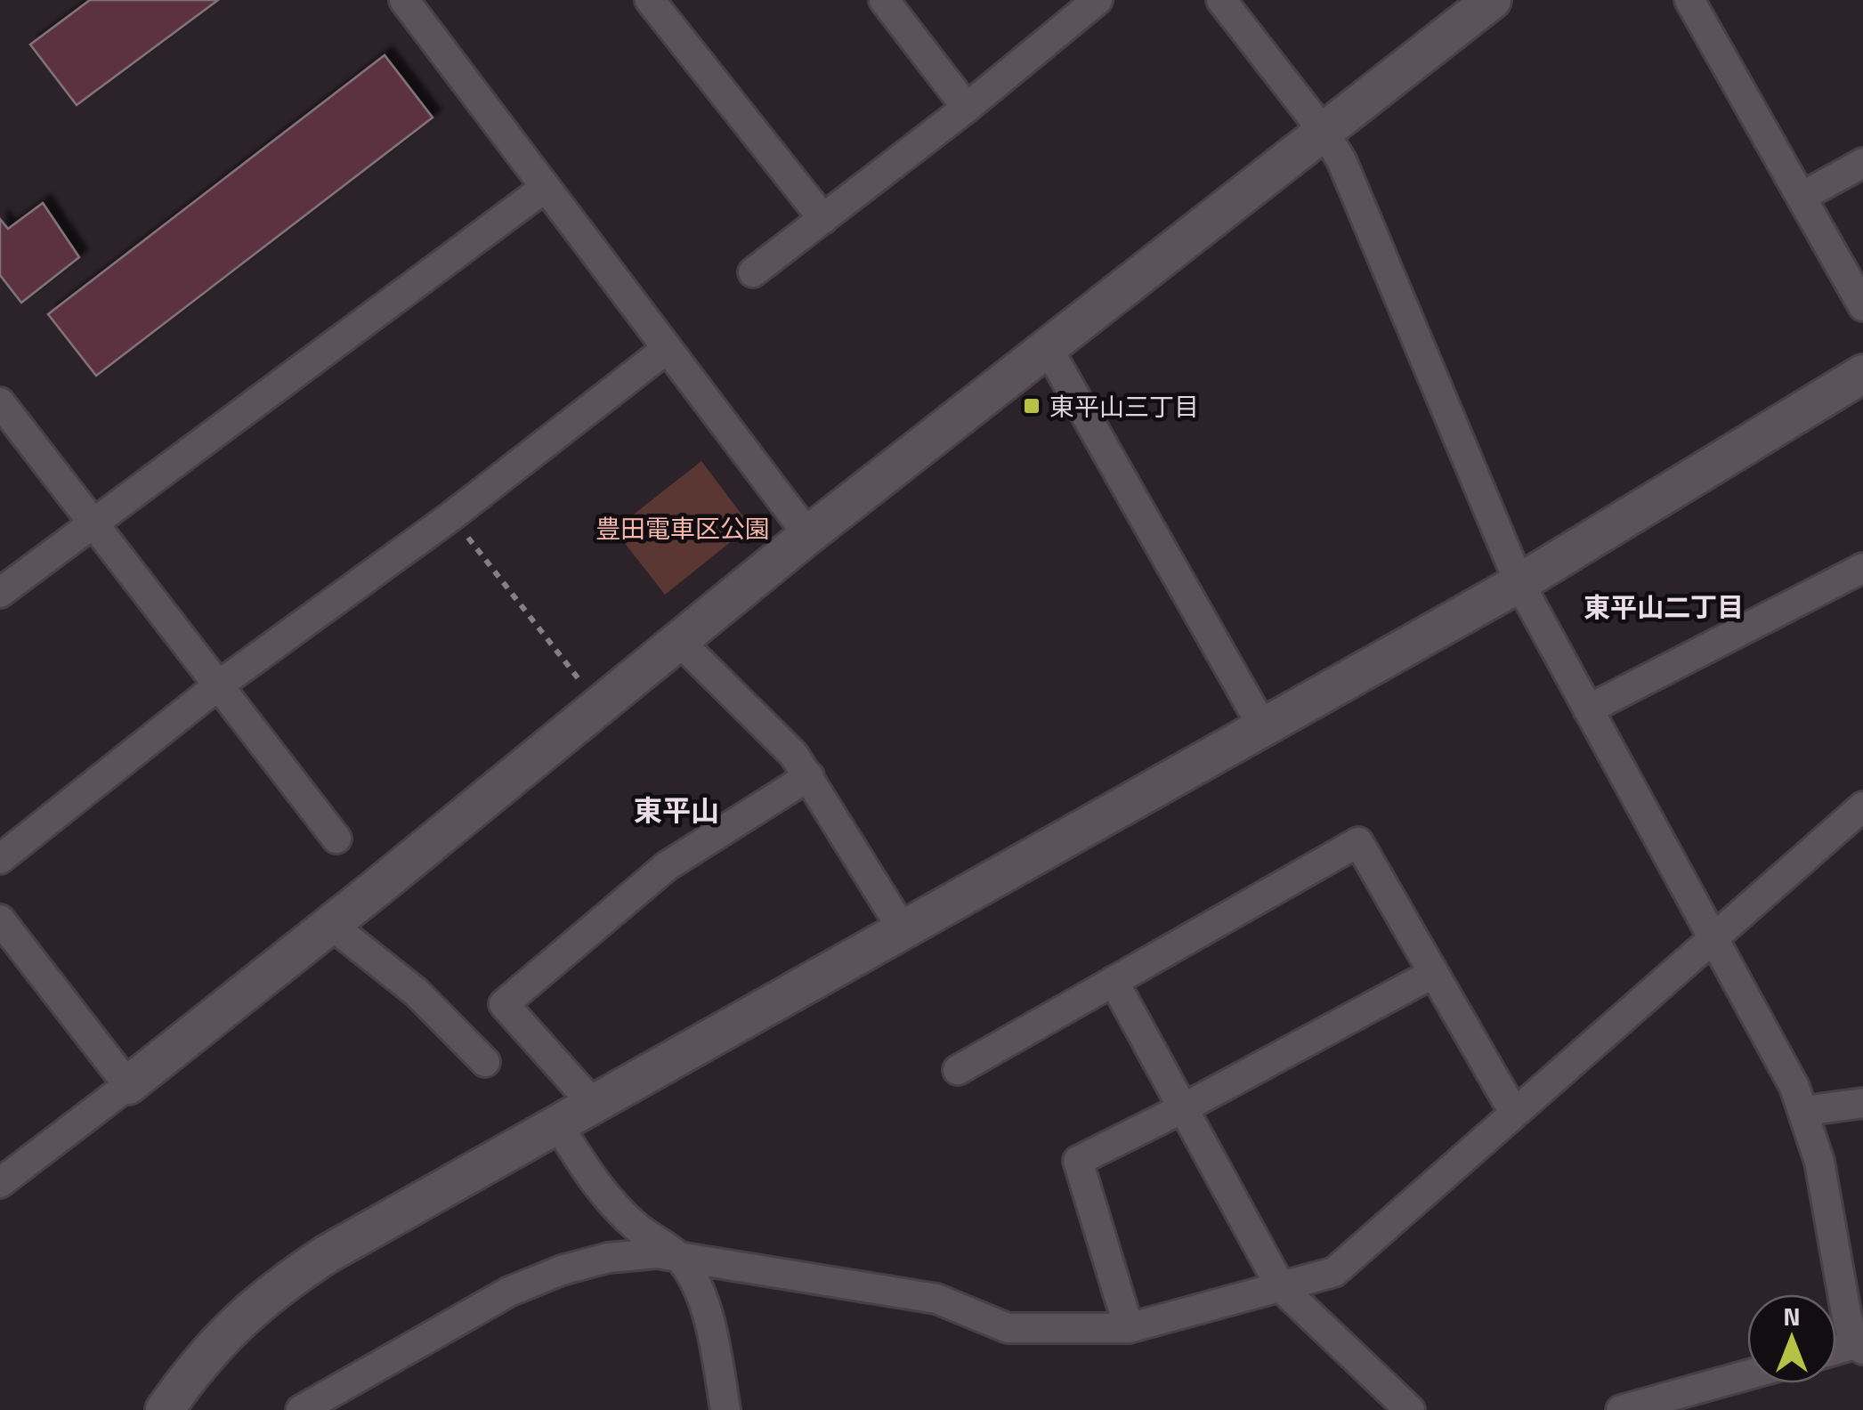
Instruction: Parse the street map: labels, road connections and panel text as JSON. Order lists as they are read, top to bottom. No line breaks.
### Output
{"districts":["東平山二丁目","東平山"],"parks":["豊田電車区公園"],"places":{"transit":["東平山三丁目"]},"north":"top"}
